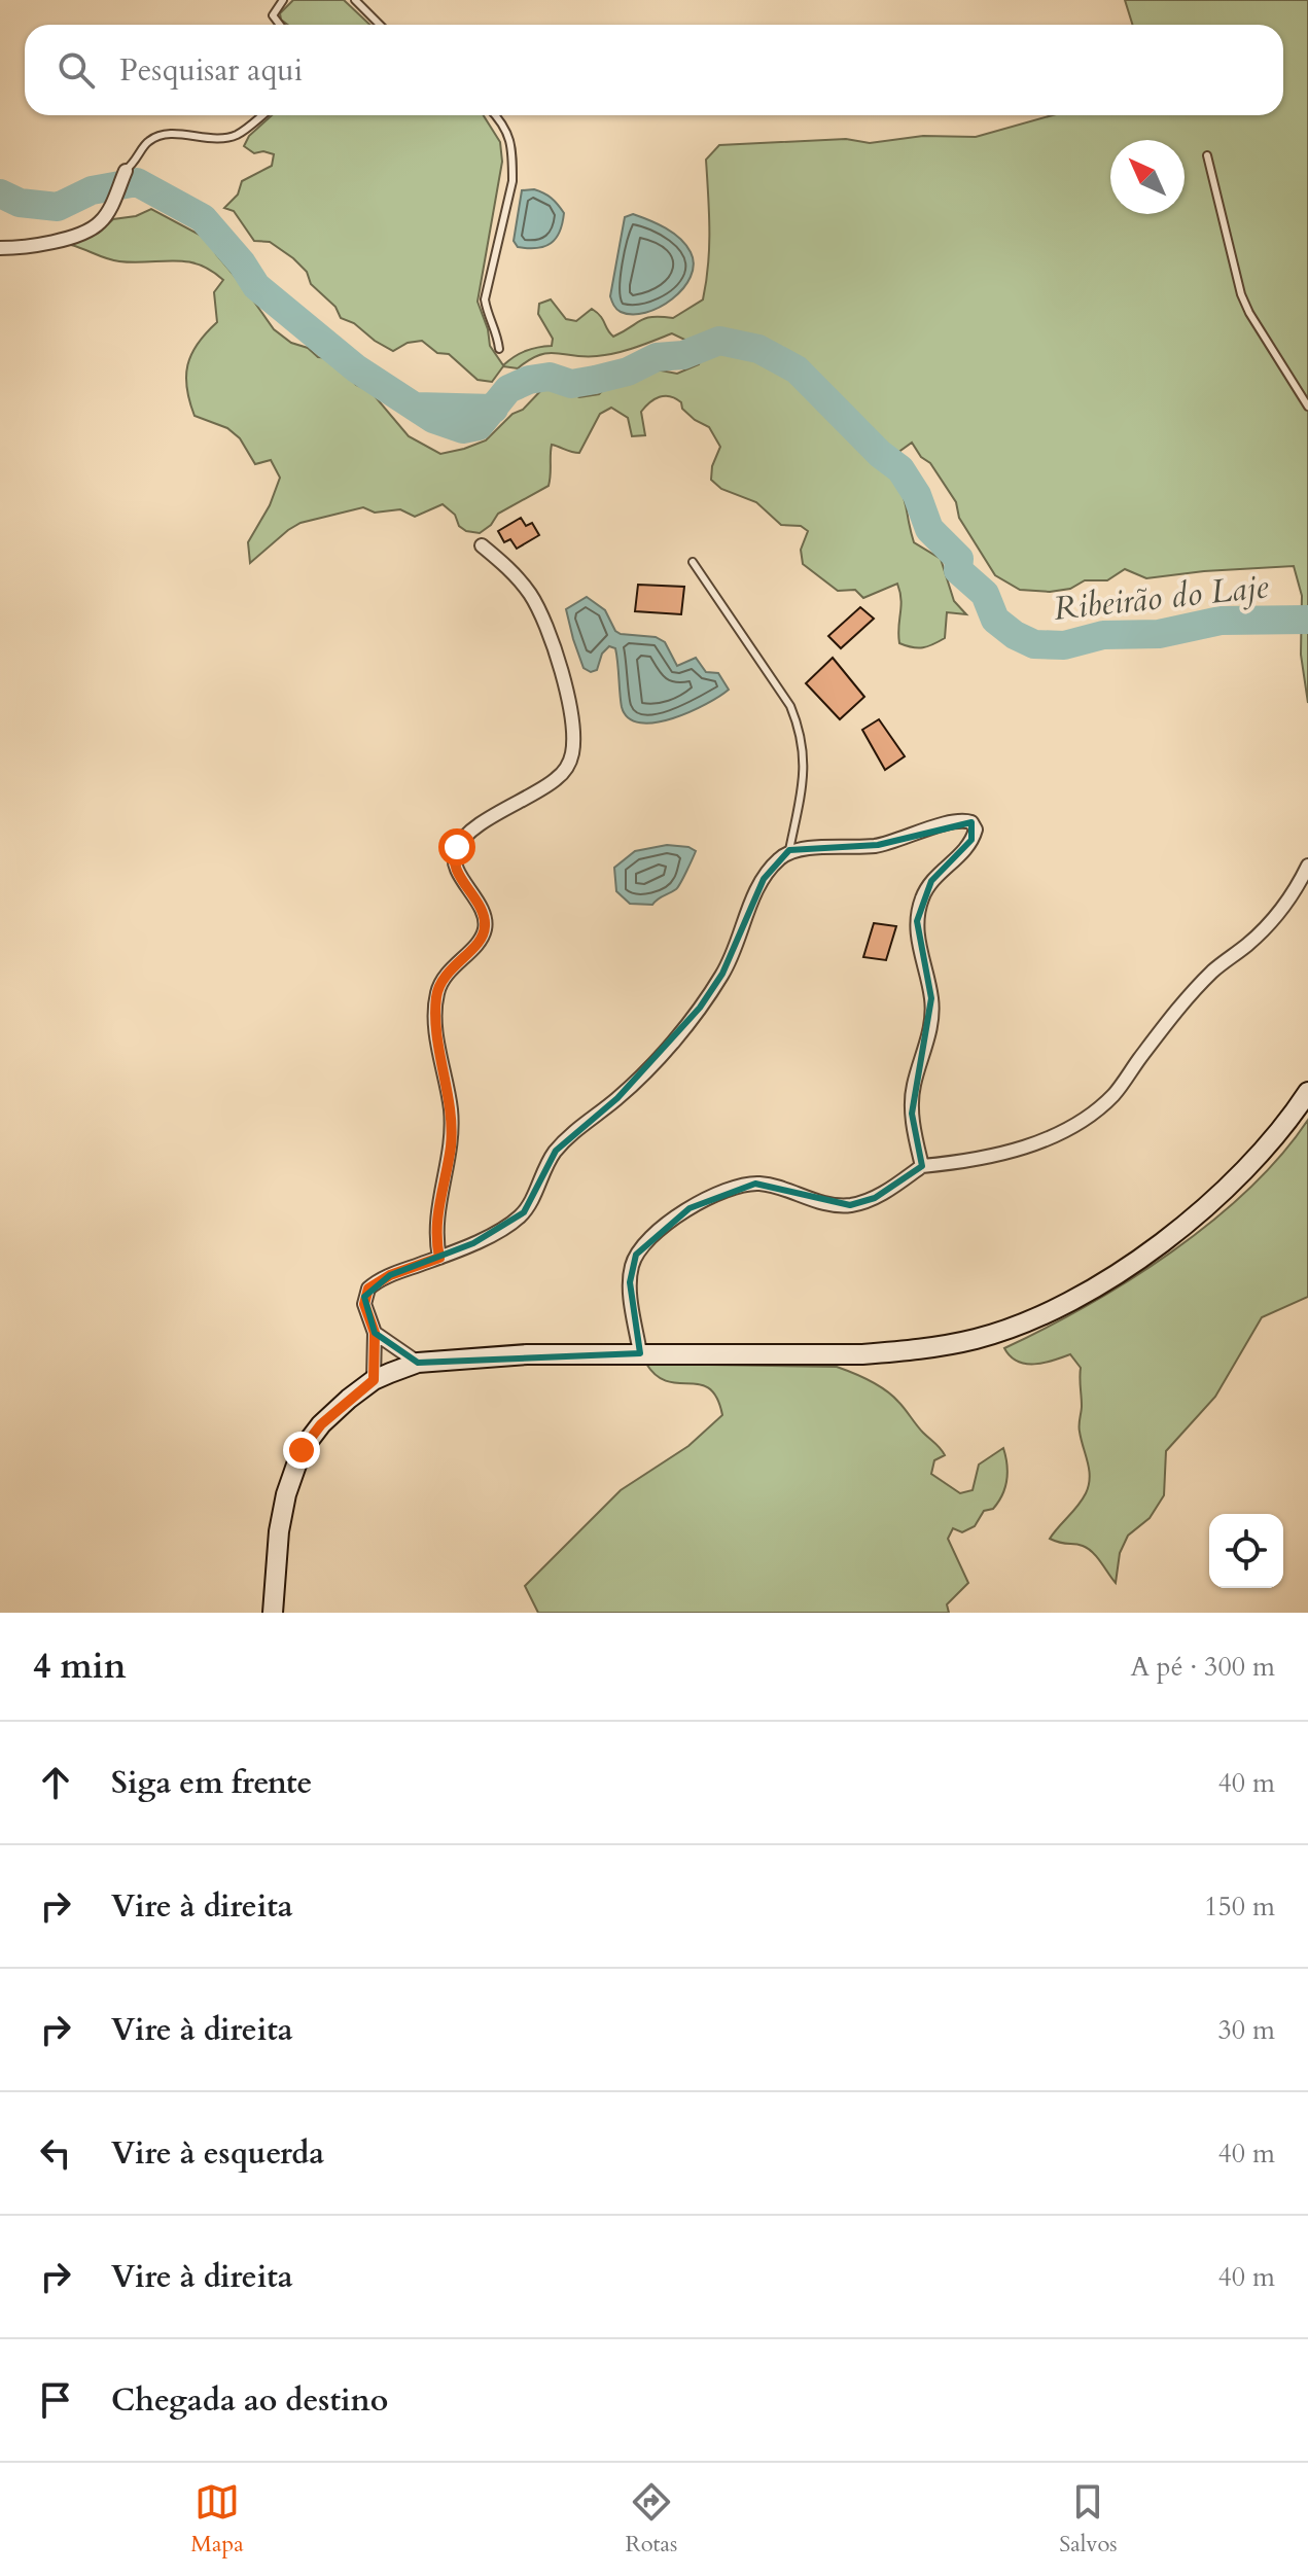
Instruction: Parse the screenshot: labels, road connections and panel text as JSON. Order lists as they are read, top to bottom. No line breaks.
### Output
{"water":["Ribeirão do Laje"],"north":"top left","page":{"search":"Pesquisar aqui","heading":["4 min","A pé · 300 m"],"list":[["Siga em frente","40 m"],["Vire à direita","150 m"],["Vire à direita","30 m"],["Vire à esquerda","40 m"],["Vire à direita","40 m"],"Chegada ao destino"],"nav":["Mapa","Rotas","Salvos"]}}
